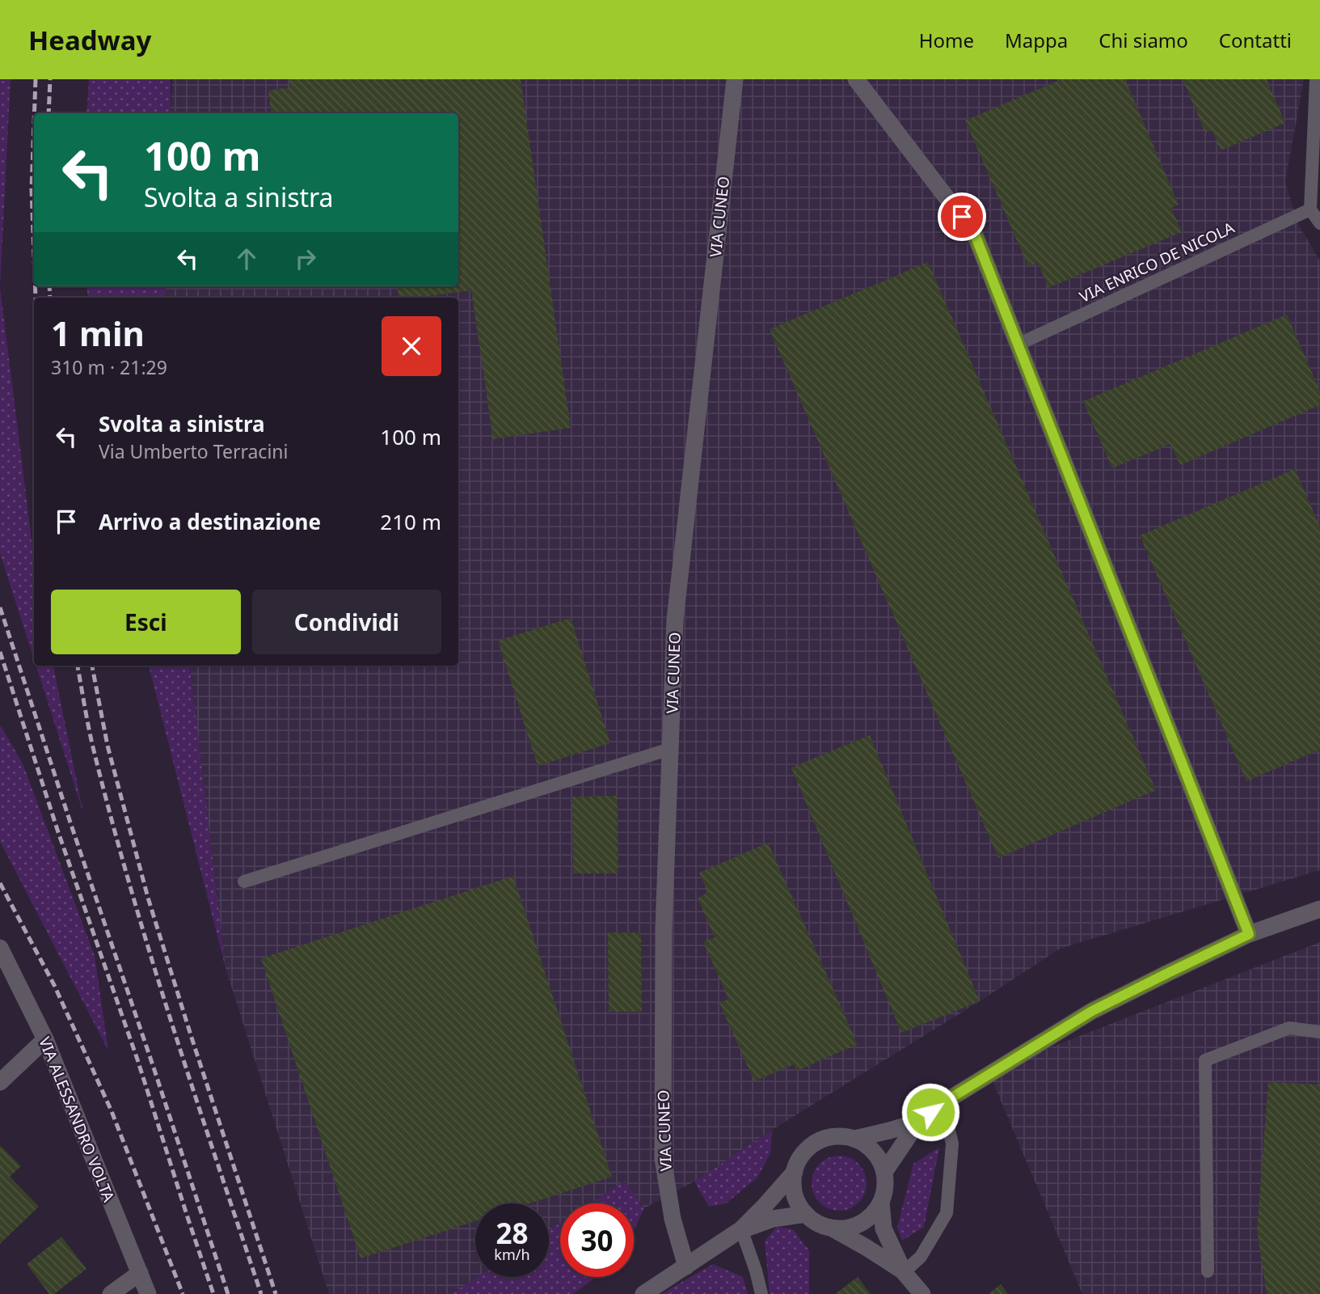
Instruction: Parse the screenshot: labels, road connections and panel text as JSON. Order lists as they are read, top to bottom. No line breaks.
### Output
{"streets":{"street":["VIA CUNEO","VIA ALESSANDRO VOLTA"],"lane":["VIA ENRICO DE NICOLA"]},"page":{"header":"Headway","nav":["Home","Mappa","Chi siamo","Contatti"],"turn":["100 m","Svolta a sinistra"],"heading":["1 min","310 m · 21:29"],"list":[{"name":"Svolta a sinistra","note":"Via Umberto Terracini","value":"100 m"},{"name":"Arrivo a destinazione","value":"210 m"}],"buttons":["Esci","Condividi"],"speed":"28 km/h","limit":"30"}}
